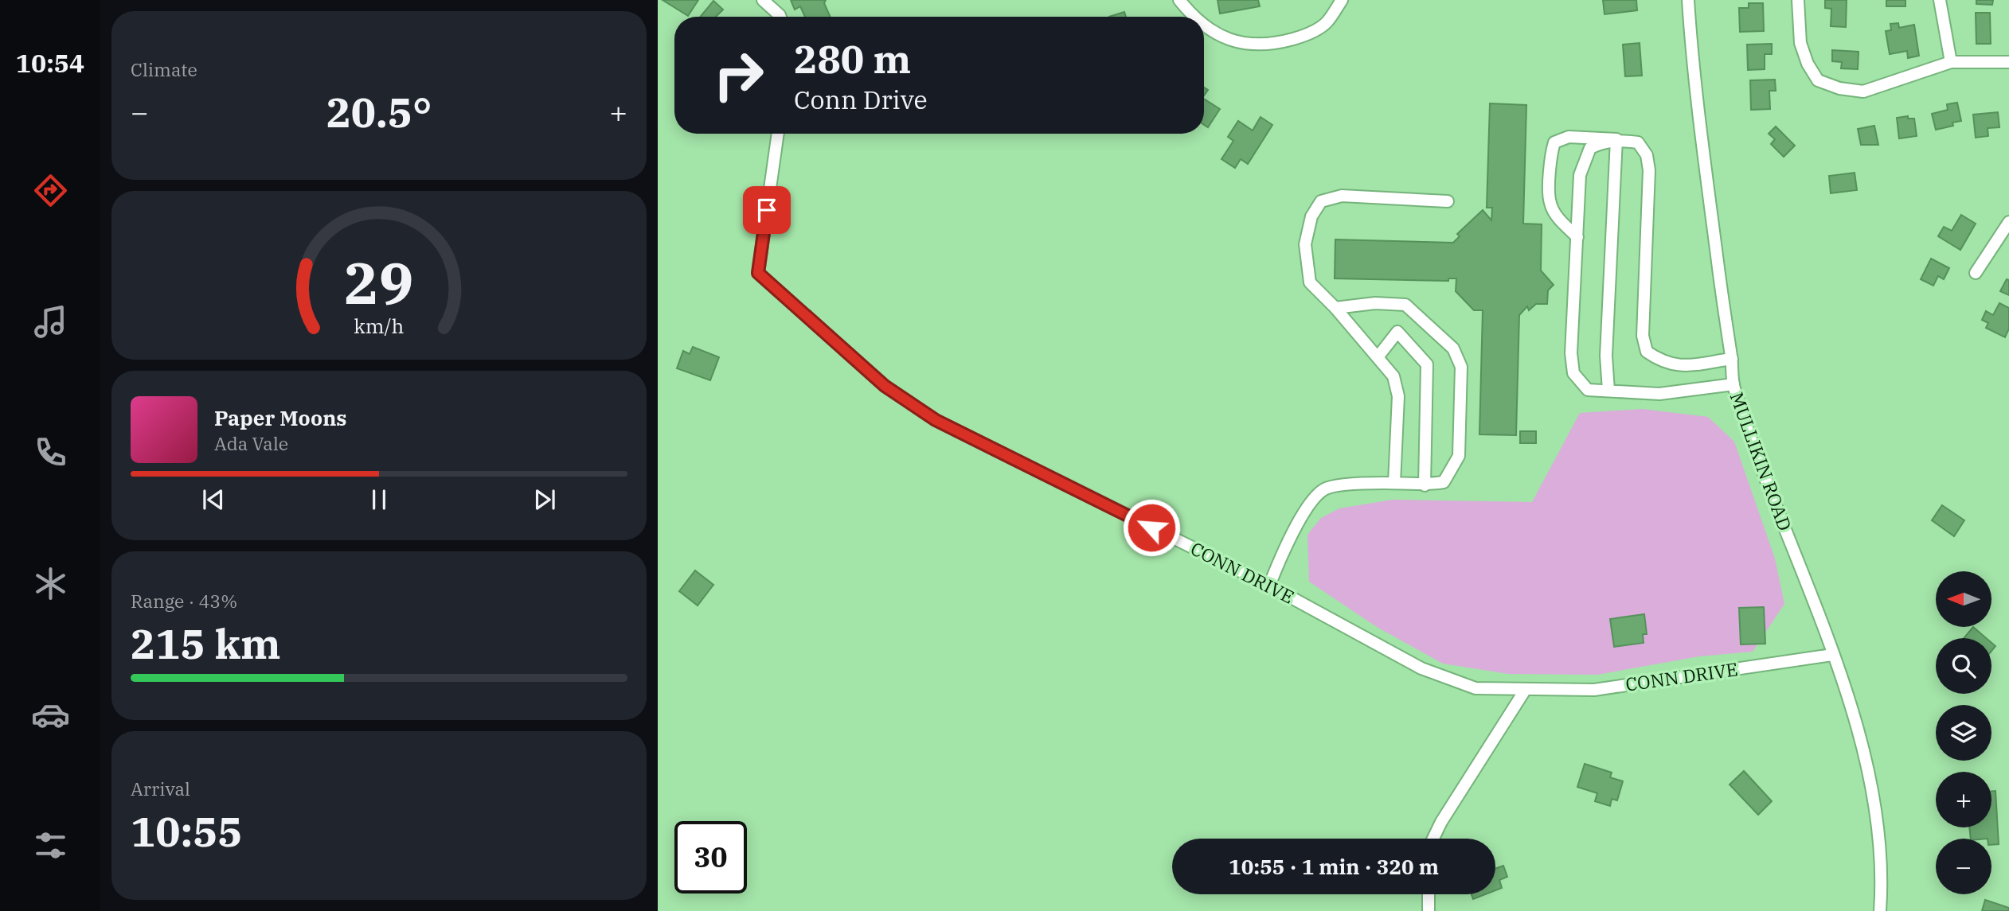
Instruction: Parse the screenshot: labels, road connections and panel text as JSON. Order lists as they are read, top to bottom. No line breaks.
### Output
{"streets":{"street":["MULLIKIN ROAD","CONN DRIVE"]},"crossings":[["MULLIKIN ROAD","CONN DRIVE"]],"north":"left","page":{"tabs":"10:54","tile":["Climate",["Range · 43%","215 km"],["Arrival","10:55"]],"turn":["280 m","Conn Drive"],"heat":["−","20.5°","+"],"song":["Paper Moons","Ada Vale"],"map_buttons":["+","−"],"limit":"30","trip":"10:55 · 1 min · 320 m","gauge":["29","km/h"]}}
